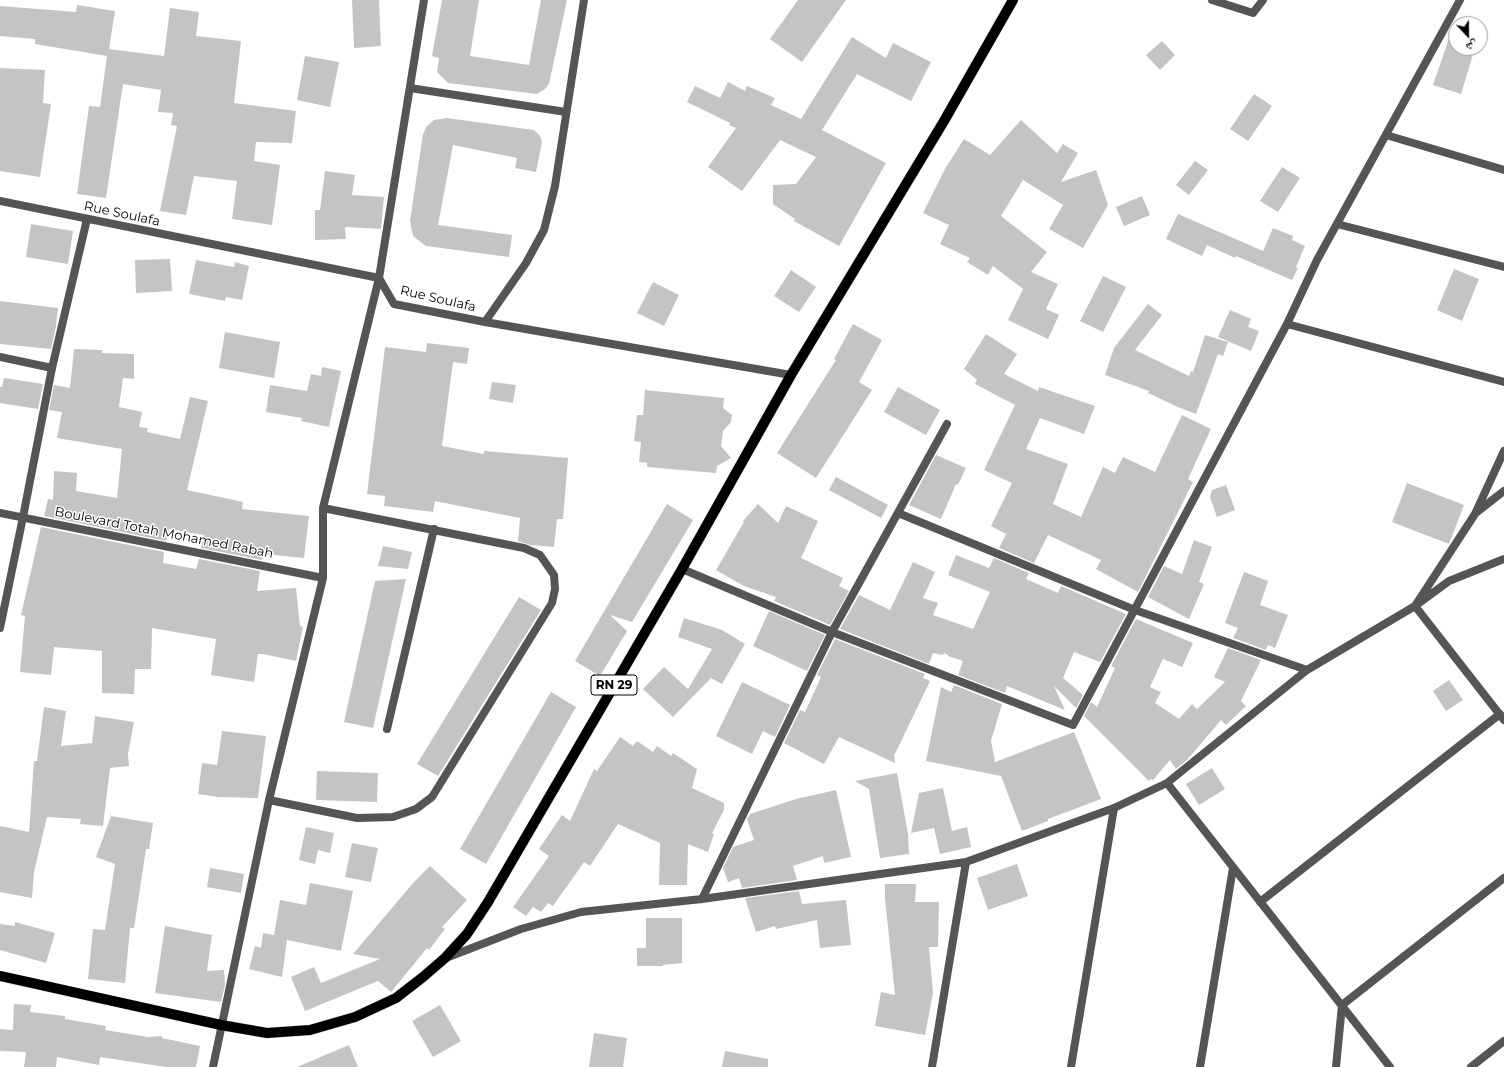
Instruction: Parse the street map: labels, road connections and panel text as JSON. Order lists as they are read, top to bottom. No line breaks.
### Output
{"streets":{"main road":["RN 29"],"street":["Rue Soulafa","Boulevard Totah Mohamed Rabah"]},"crossings":[["Rue Soulafa","RN 29"]],"north":"bottom"}
